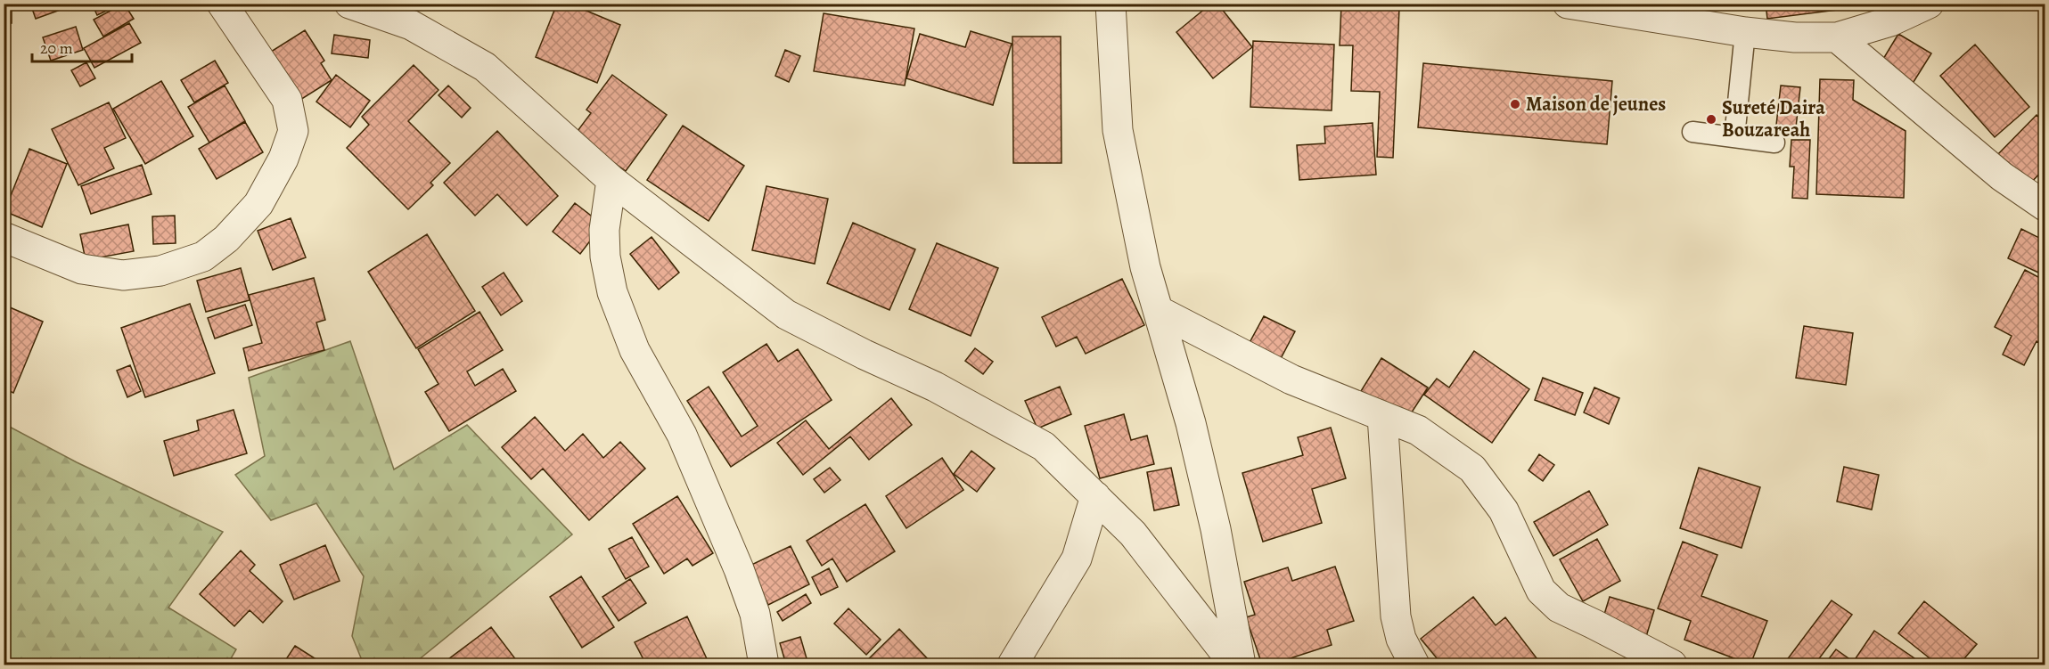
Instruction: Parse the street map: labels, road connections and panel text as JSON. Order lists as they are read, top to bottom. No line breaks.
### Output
{"places":["Maison de jeunes","Sureté Daira Bouzareah"],"scale_bar":"20 m"}
